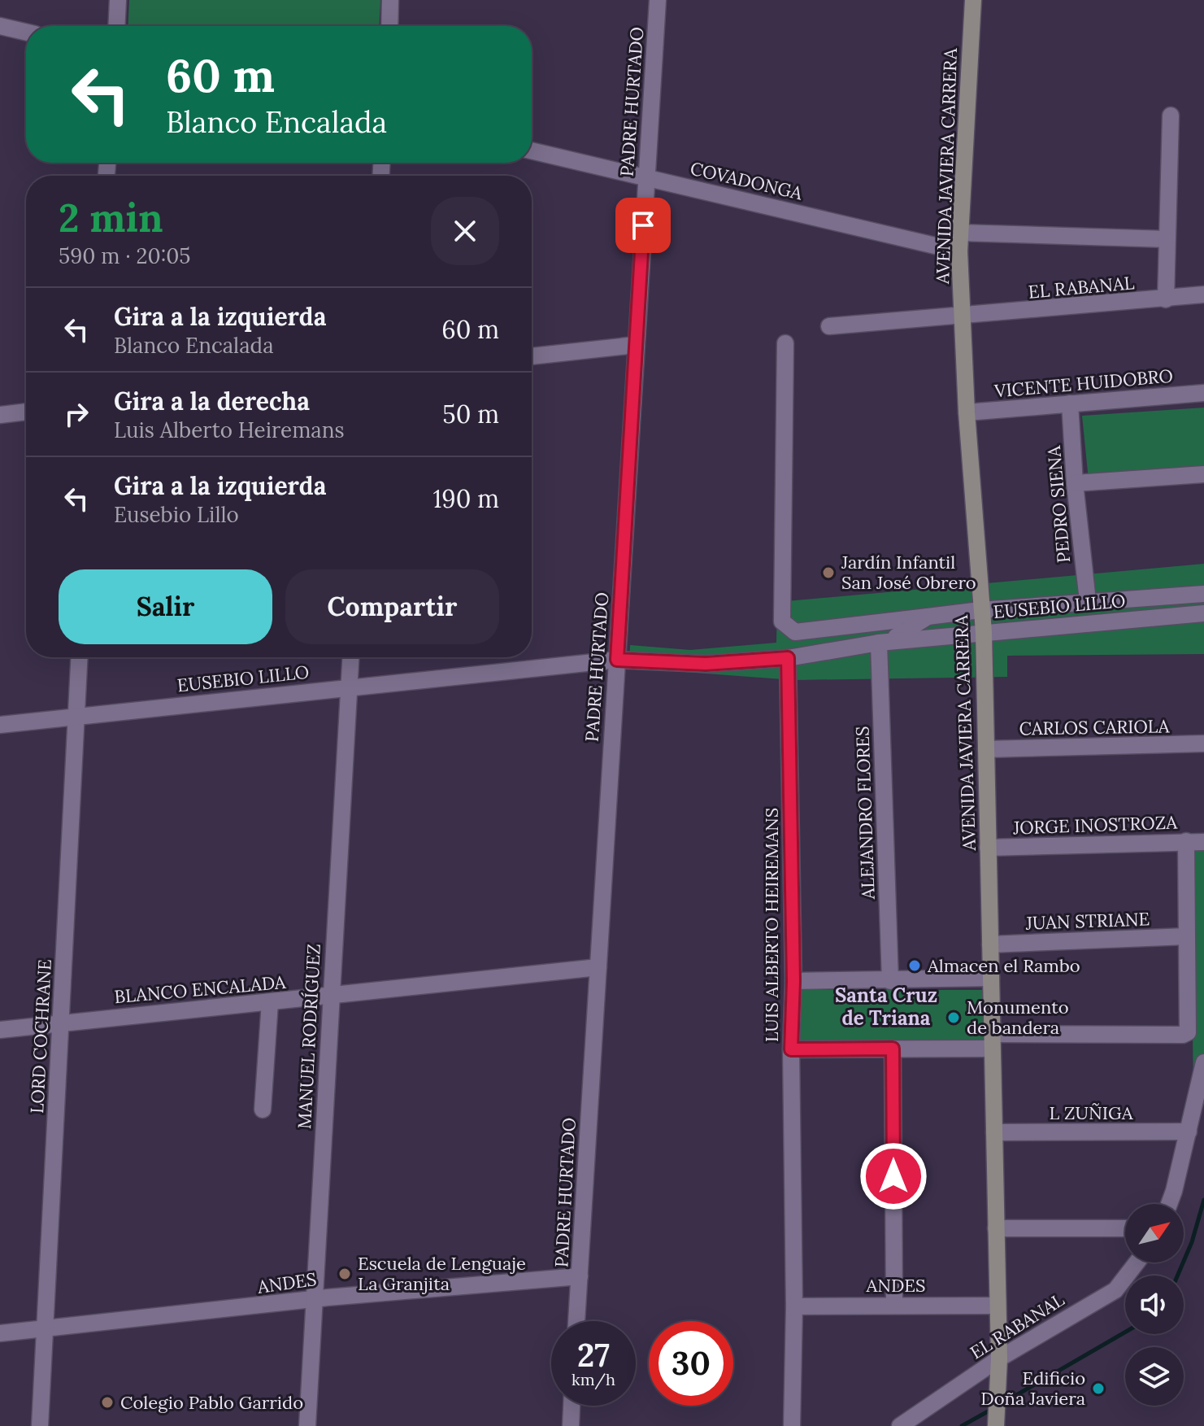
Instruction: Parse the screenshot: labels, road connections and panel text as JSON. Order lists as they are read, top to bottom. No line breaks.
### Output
{"streets":{"main road":["AVENIDA JAVIERA CARRERA"],"street":["PADRE HURTADO","COVADONGA","EL RABANAL","VICENTE HUIDOBRO","PEDRO SIENA","EUSEBIO LILLO","CARLOS CARIOLA","ALEJANDRO FLORES","JORGE INOSTROZA","JUAN STRIANE","LUIS ALBERTO HEIREMANS","BLANCO ENCALADA","LORD COCHRANE","MANUEL RODRÍGUEZ","L ZUÑIGA","ANDES"]},"crossings":[["PADRE HURTADO","COVADONGA"],["PADRE HURTADO","EUSEBIO LILLO"],["PADRE HURTADO","BLANCO ENCALADA"],["PADRE HURTADO","ANDES"],["AVENIDA JAVIERA CARRERA","COVADONGA"],["AVENIDA JAVIERA CARRERA","EL RABANAL"],["AVENIDA JAVIERA CARRERA","VICENTE HUIDOBRO"],["AVENIDA JAVIERA CARRERA","EUSEBIO LILLO"],["AVENIDA JAVIERA CARRERA","CARLOS CARIOLA"],["AVENIDA JAVIERA CARRERA","JORGE INOSTROZA"],["AVENIDA JAVIERA CARRERA","JUAN STRIANE"],["AVENIDA JAVIERA CARRERA","L ZUÑIGA"],["AVENIDA JAVIERA CARRERA","ANDES"],["VICENTE HUIDOBRO","PEDRO SIENA"],["PEDRO SIENA","EUSEBIO LILLO"],["EUSEBIO LILLO","ALEJANDRO FLORES"],["EUSEBIO LILLO","LUIS ALBERTO HEIREMANS"],["EUSEBIO LILLO","LORD COCHRANE"],["EUSEBIO LILLO","MANUEL RODRÍGUEZ"],["LUIS ALBERTO HEIREMANS","ANDES"],["BLANCO ENCALADA","LORD COCHRANE"],["BLANCO ENCALADA","MANUEL RODRÍGUEZ"],["LORD COCHRANE","ANDES"],["MANUEL RODRÍGUEZ","ANDES"]],"districts":["Santa Cruz de Triana"],"places":["Jardín Infantil San José Obrero","Almacen el Rambo","Monumento de bandera","Escuela de Lenguaje La Granjita","Edificio Doña Javiera","Colegio Pablo Garrido"],"north":"top right","page":{"turn":["60 m","Blanco Encalada"],"heading":["2 min","590 m · 20:05"],"list":[{"name":"Gira a la izquierda","note":"Blanco Encalada","value":"60 m"},{"name":"Gira a la derecha","note":"Luis Alberto Heiremans","value":"50 m"},{"name":"Gira a la izquierda","note":"Eusebio Lillo","value":"190 m"}],"buttons":["Salir","Compartir"],"speed":"27 km/h","limit":"30"}}
